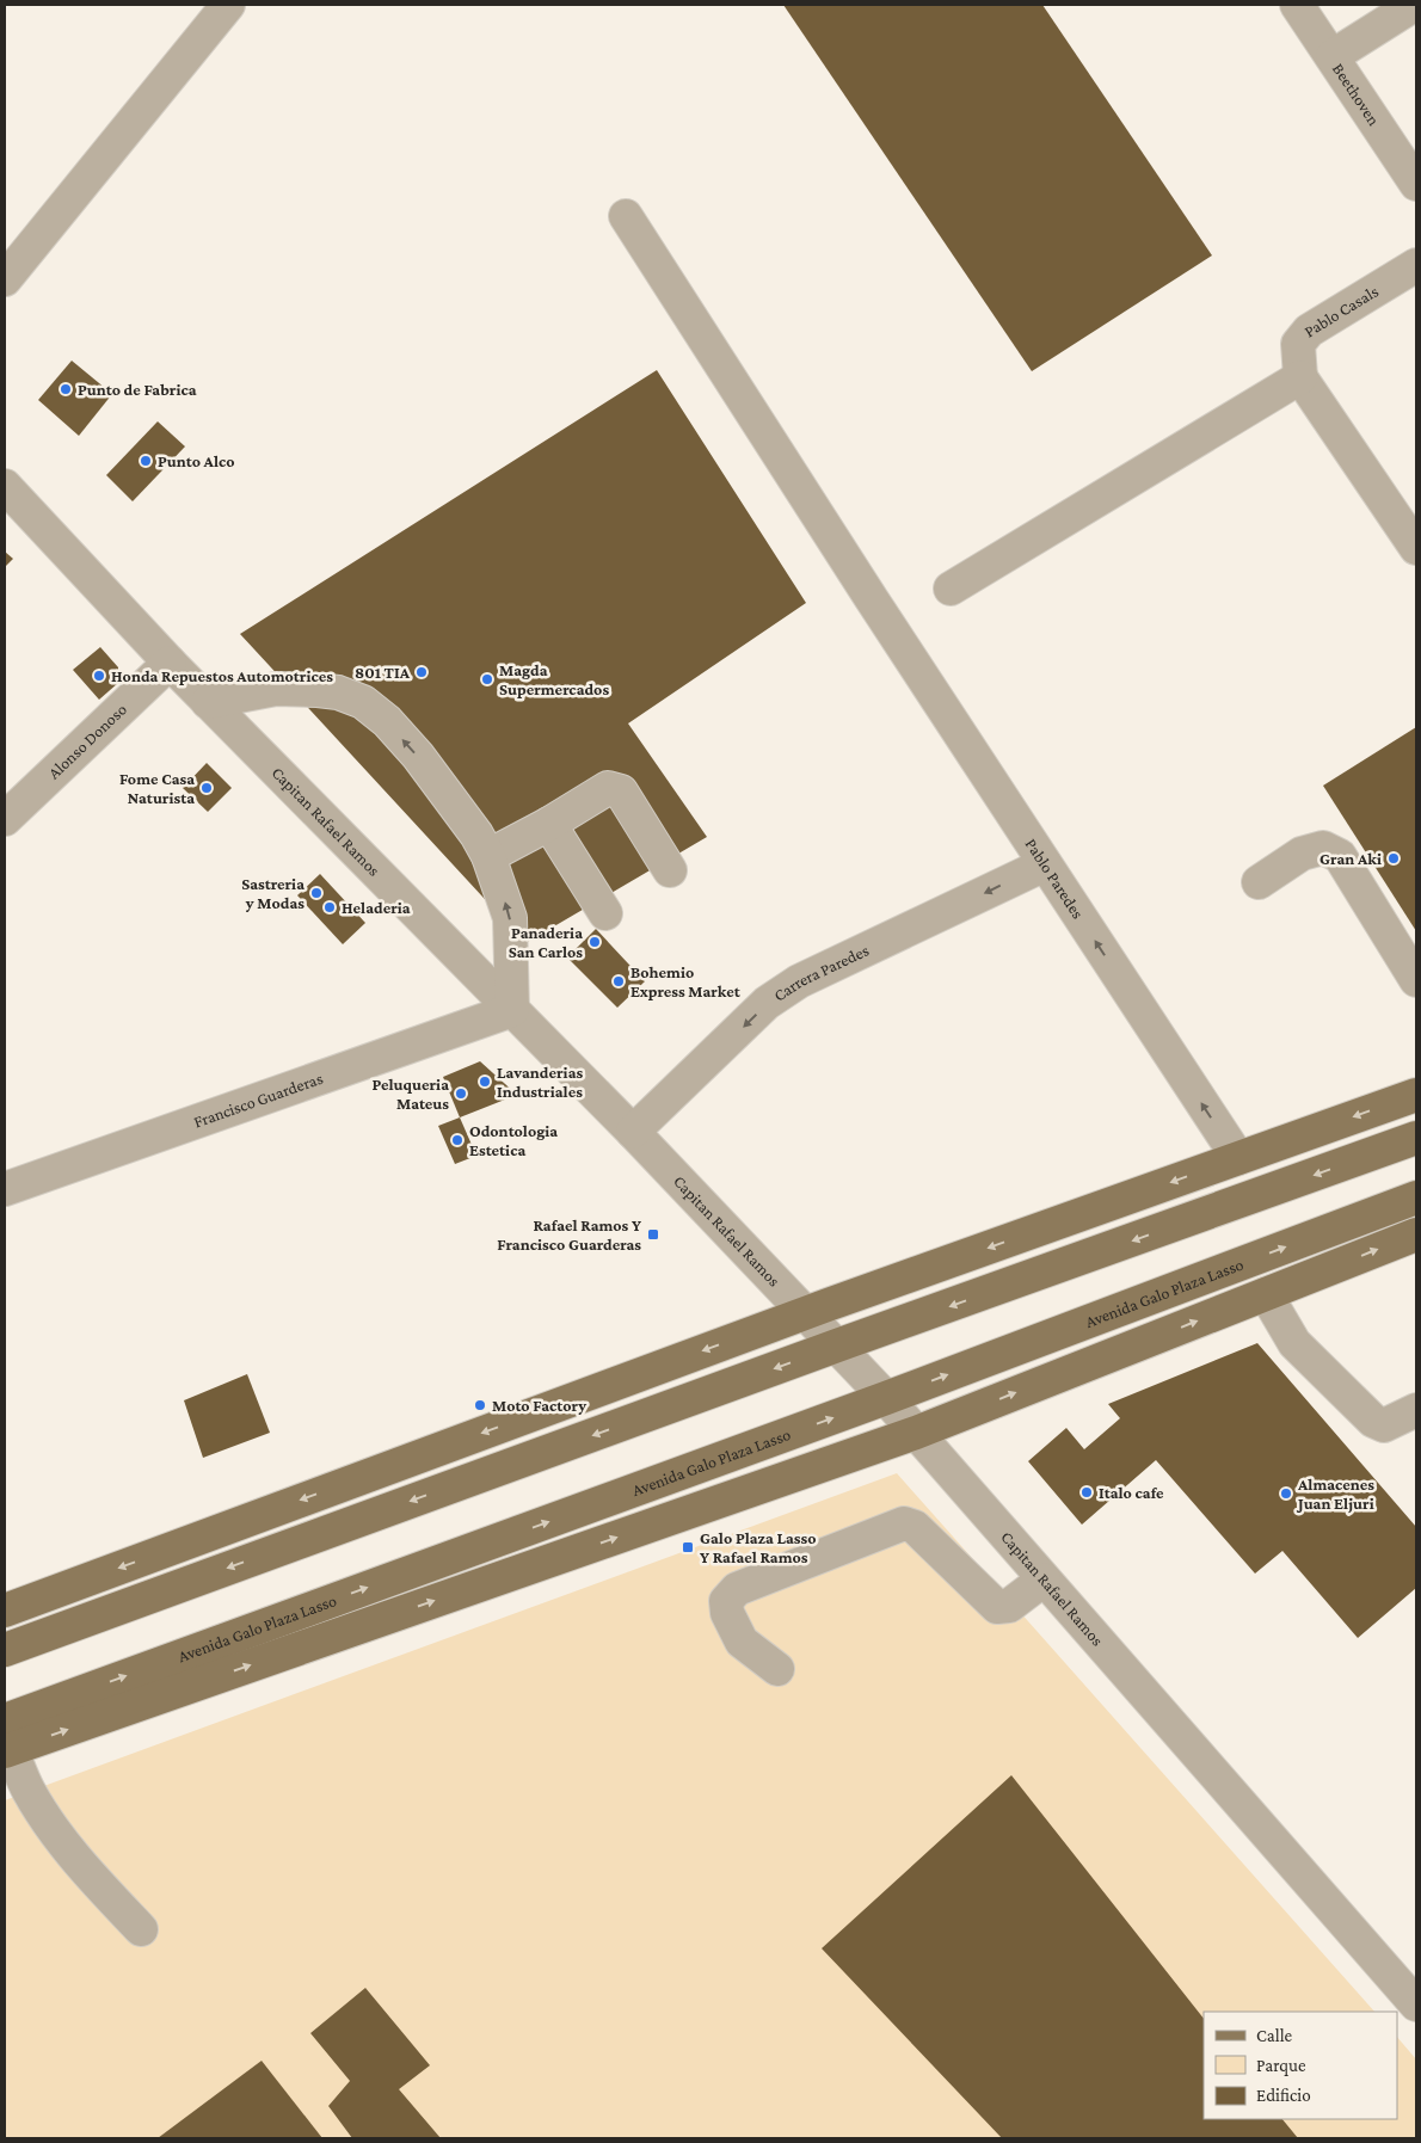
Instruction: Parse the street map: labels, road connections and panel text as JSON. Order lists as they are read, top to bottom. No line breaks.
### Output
{"streets":{"main road":["Avenida Galo Plaza Lasso"],"street":["Beethoven","Pablo Casals","Alonso Donoso","Capitan Rafael Ramos","Pablo Paredes","Carrera Paredes","Francisco Guarderas"]},"crossings":[["Alonso Donoso","Capitan Rafael Ramos"],["Capitan Rafael Ramos","Carrera Paredes"],["Capitan Rafael Ramos","Francisco Guarderas"],["Capitan Rafael Ramos","Avenida Galo Plaza Lasso"],["Pablo Paredes","Carrera Paredes"]],"one_way":["Carrera Paredes"],"places":{"other":["Punto de Fabrica","Punto Alco","801 TIA","Honda Repuestos Automotrices","Magda Supermercados","Fome Casa Naturista","Gran Aki","Sastreria y Modas","Heladeria","Panaderia San Carlos","Bohemio Express Market","Lavanderias Industriales","Peluqueria Mateus","Odontologia Estetica","Moto Factory","Italo cafe","Almacenes Juan Eljuri"],"transit":["Rafael Ramos Y Francisco Guarderas","Galo Plaza Lasso Y Rafael Ramos"]},"legend":["Calle","Parque","Edificio"]}
